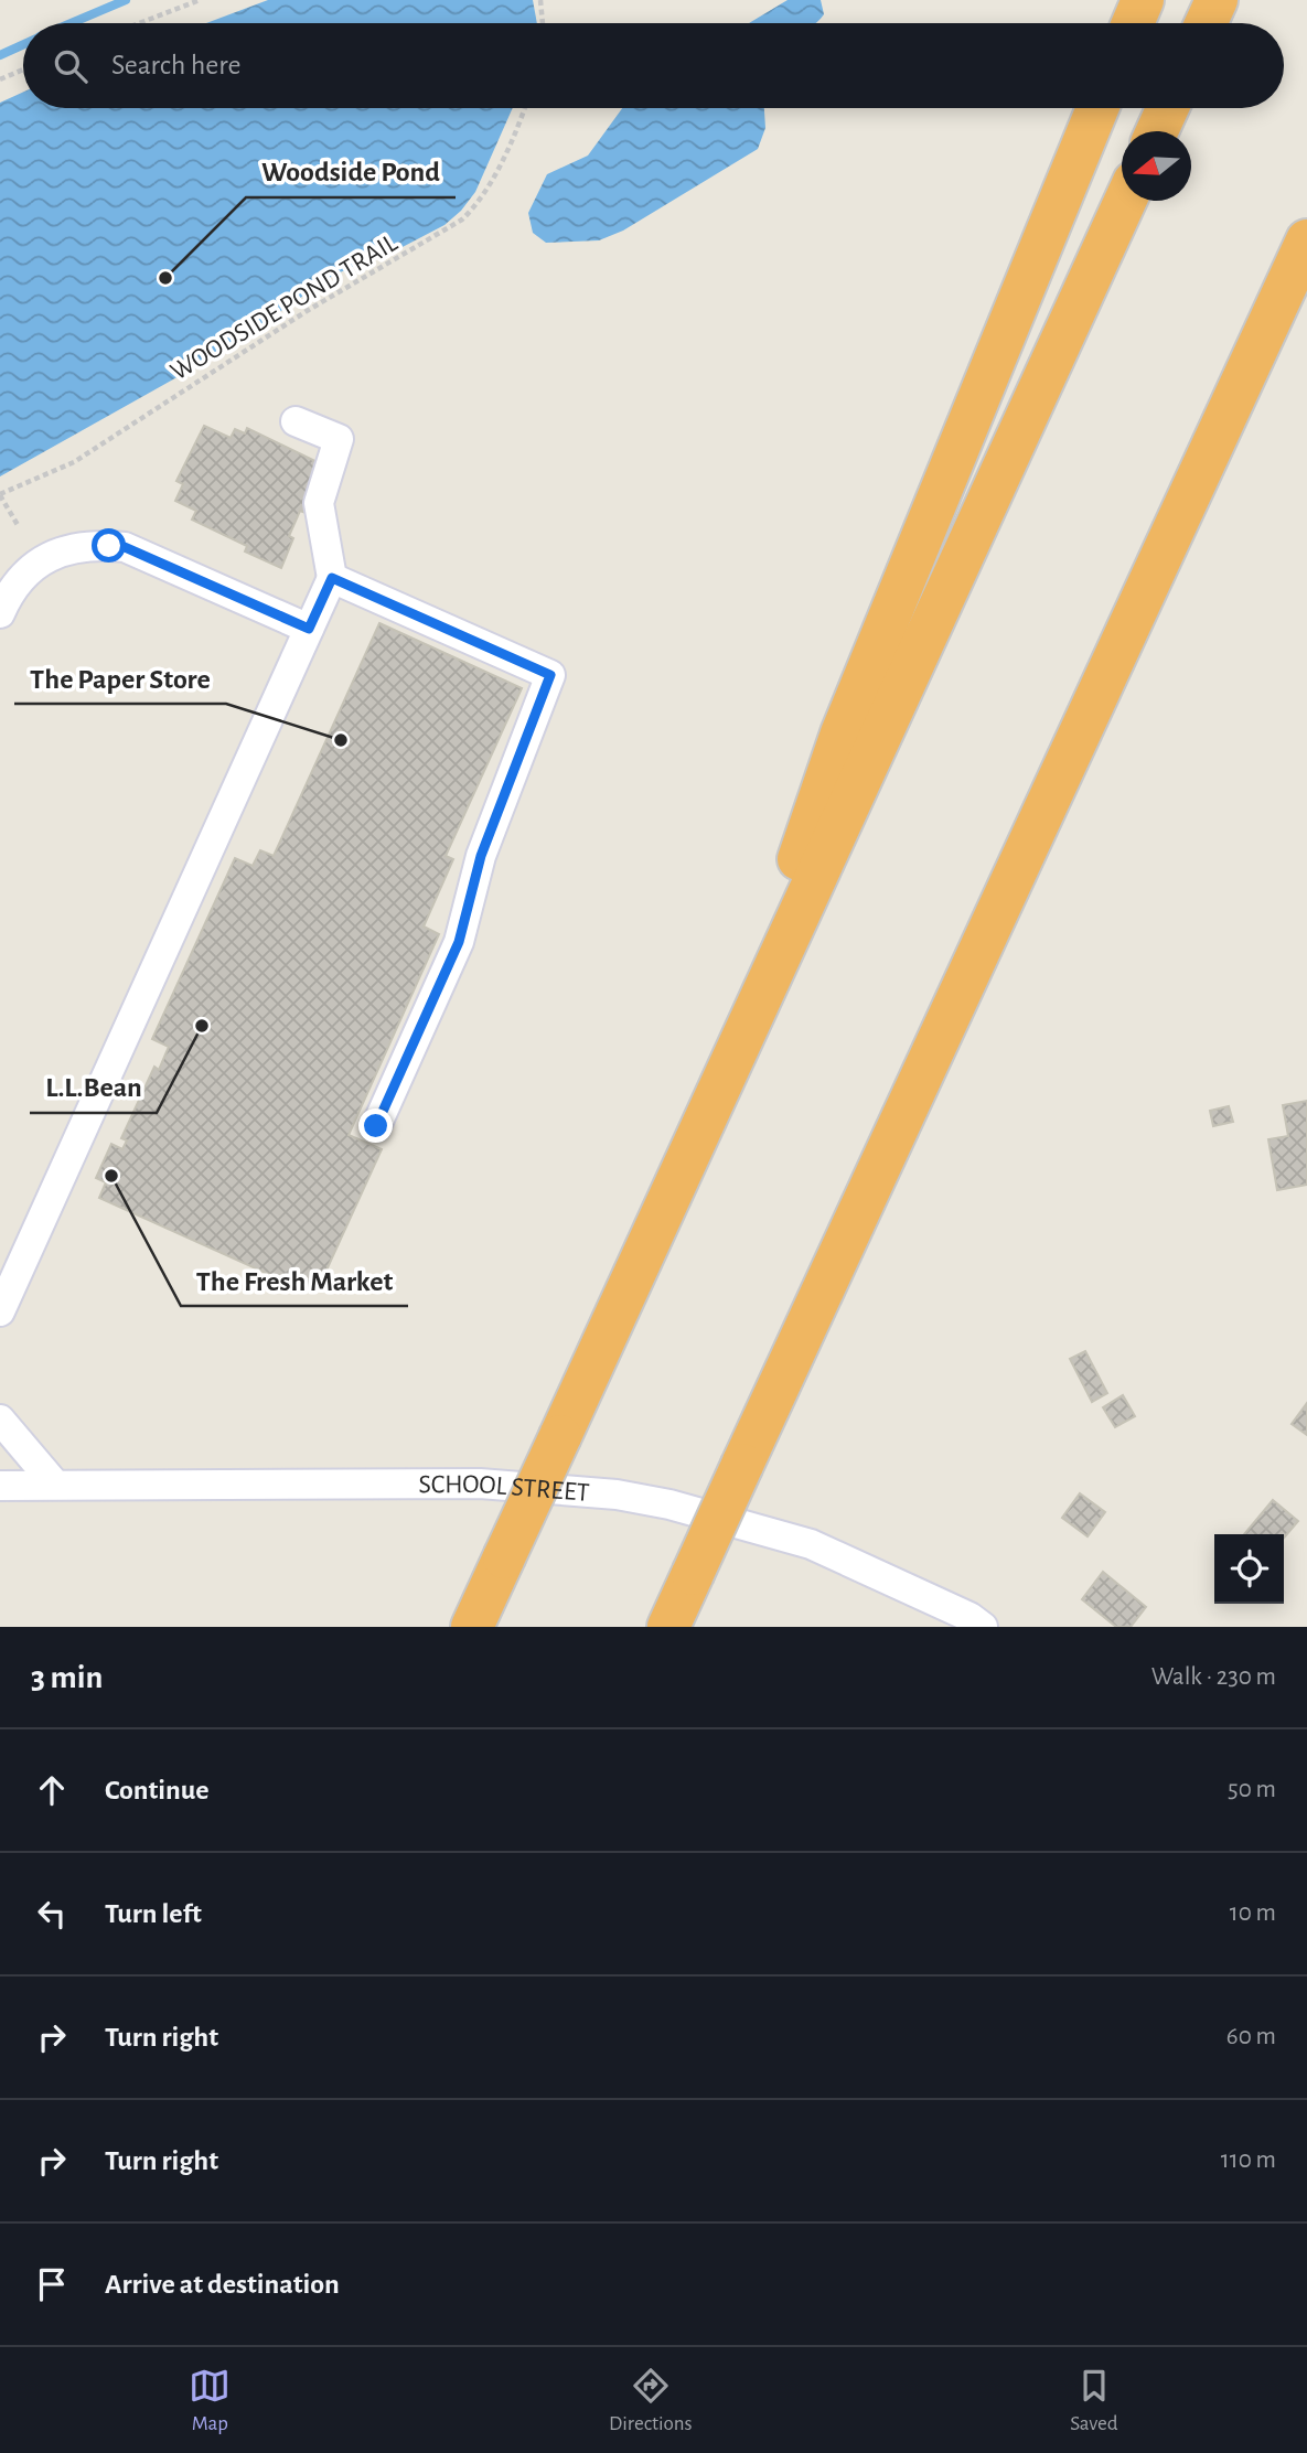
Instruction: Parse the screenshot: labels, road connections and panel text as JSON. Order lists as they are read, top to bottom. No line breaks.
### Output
{"streets":{"street":["SCHOOL STREET"],"path":["WOODSIDE POND TRAIL"]},"places":["Woodside Pond","The Paper Store","L.L.Bean","The Fresh Market"],"north":"left","page":{"search":"Search here","heading":["3 min","Walk · 230 m"],"list":[["Continue","50 m"],["Turn left","10 m"],["Turn right","60 m"],["Turn right","110 m"],"Arrive at destination"],"nav":["Map","Directions","Saved"]}}
